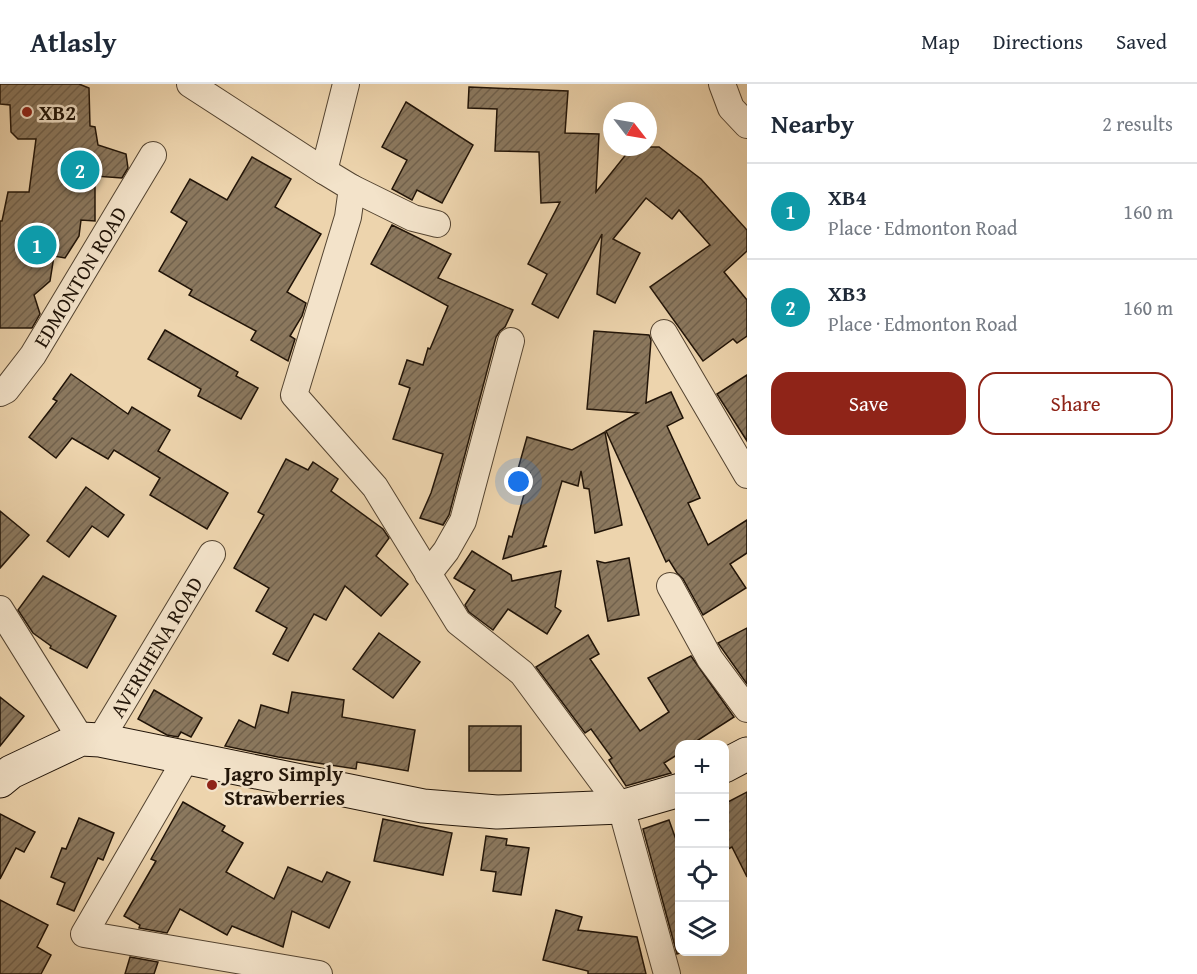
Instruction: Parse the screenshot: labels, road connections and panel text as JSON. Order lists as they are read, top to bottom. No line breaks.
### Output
{"streets":{"street":["EDMONTON ROAD","AVERIHENA ROAD"]},"places":["XB2","Jagro Simply Strawberries"],"north":"bottom right","page":{"header":"Atlasly","nav":["Map","Directions","Saved"],"heading":["Nearby","2 results"],"pins":["2","1"],"list":[{"mark":"1","name":"XB4","note":"Place · Edmonton Road","value":"160 m"},{"mark":"2","name":"XB3","note":"Place · Edmonton Road","value":"160 m"}],"buttons":["Save","Share"],"map_buttons":["+","−"]}}
